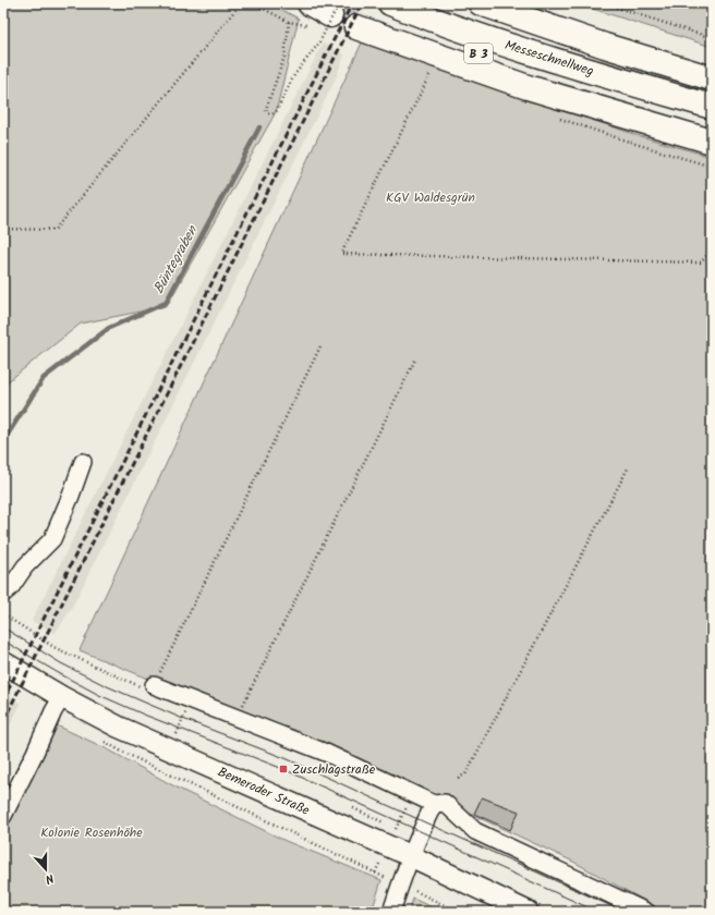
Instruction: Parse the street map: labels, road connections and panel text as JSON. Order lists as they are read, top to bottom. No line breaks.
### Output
{"streets":{"highway":["B 3","Messeschnellweg"],"main road":["Bemeroder Straße"]},"crossings":[["B 3","Messeschnellweg"]],"water":["Büntegraben"],"parks":["KGV Waldesgrün","Kolonie Rosenhöhe"],"places":{"transit":["Zuschlagstraße"]},"north":"bottom"}
